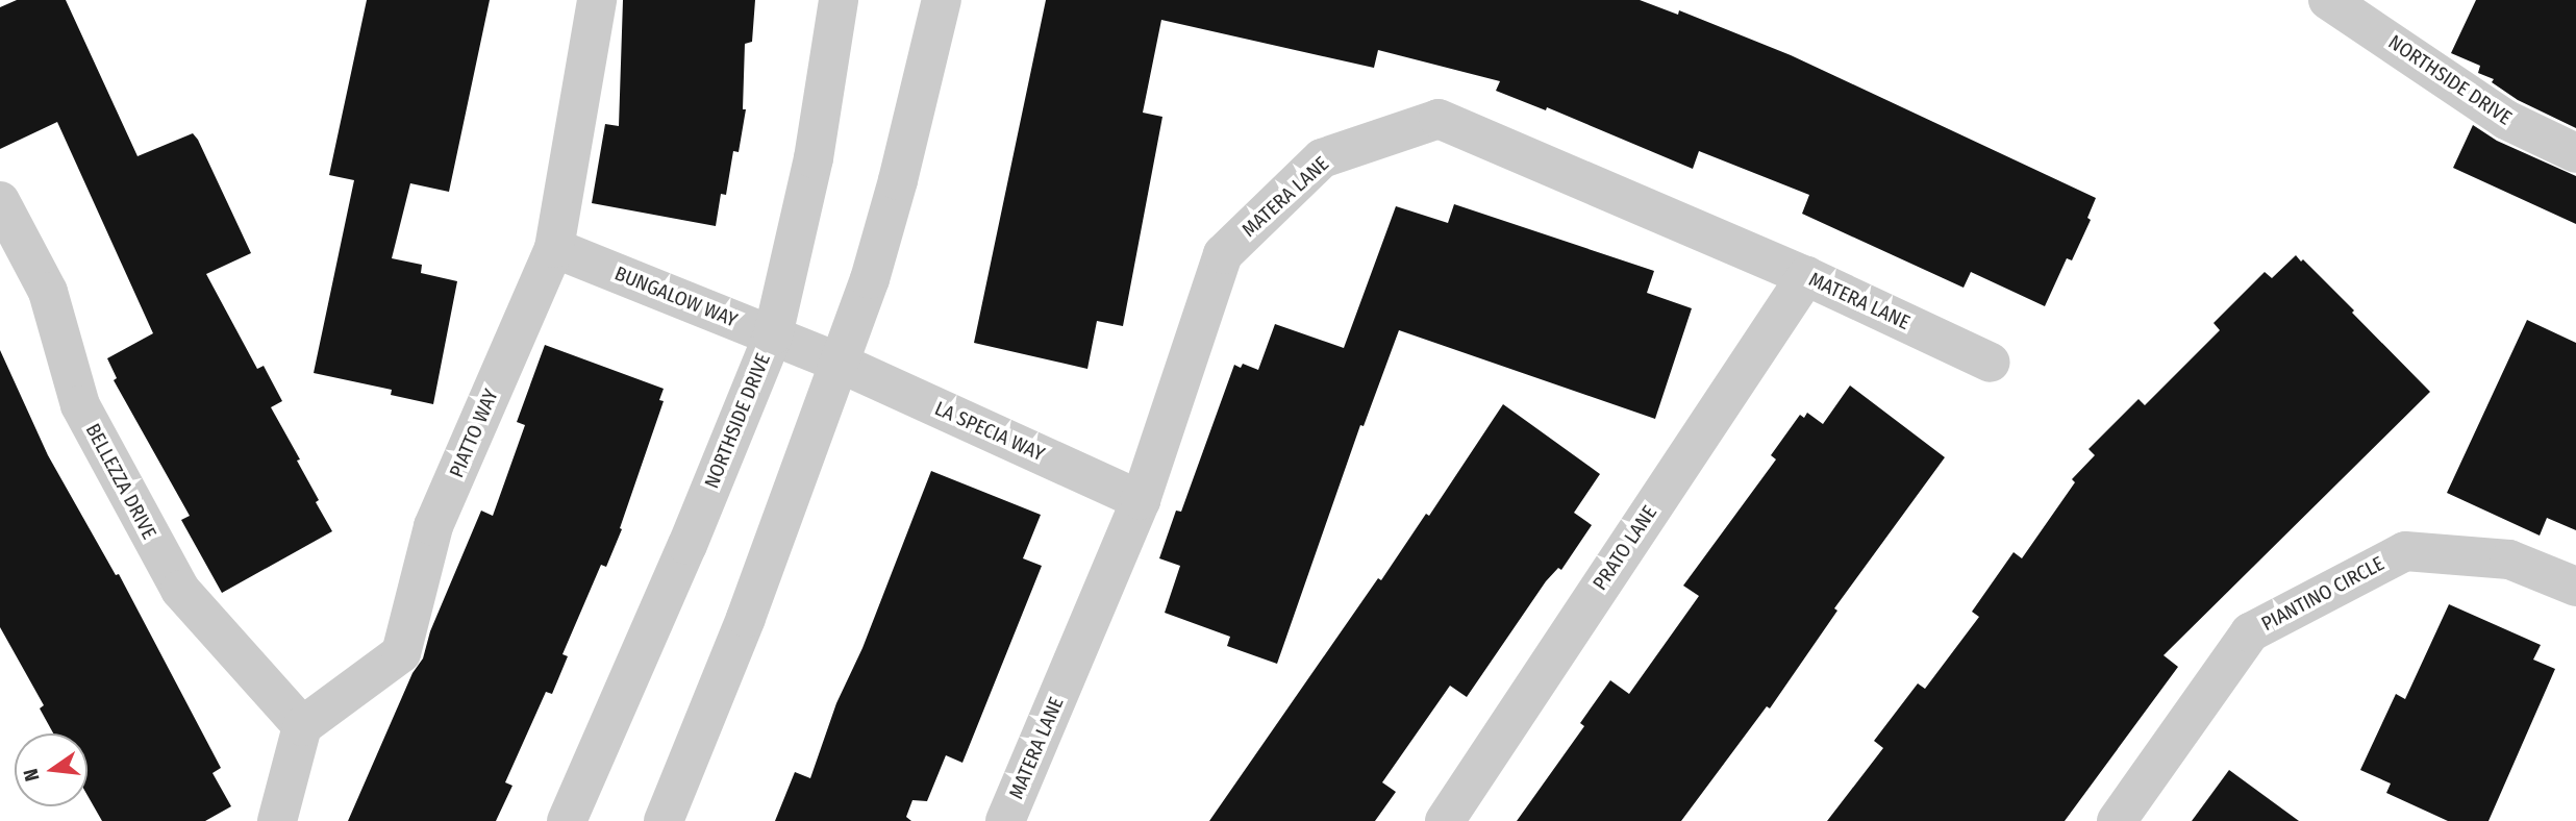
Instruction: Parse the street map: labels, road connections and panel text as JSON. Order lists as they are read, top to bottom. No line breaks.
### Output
{"streets":{"street":["NORTHSIDE DRIVE","MATERA LANE","BUNGALOW WAY","LA SPECIA WAY","PIATTO WAY","BELLEZZA DRIVE","PRATO LANE","PIANTINO CIRCLE"]},"crossings":[["NORTHSIDE DRIVE","BUNGALOW WAY"],["MATERA LANE","LA SPECIA WAY"],["MATERA LANE","PRATO LANE"],["BUNGALOW WAY","LA SPECIA WAY"],["BUNGALOW WAY","PIATTO WAY"],["PIATTO WAY","BELLEZZA DRIVE"]],"north":"left"}
